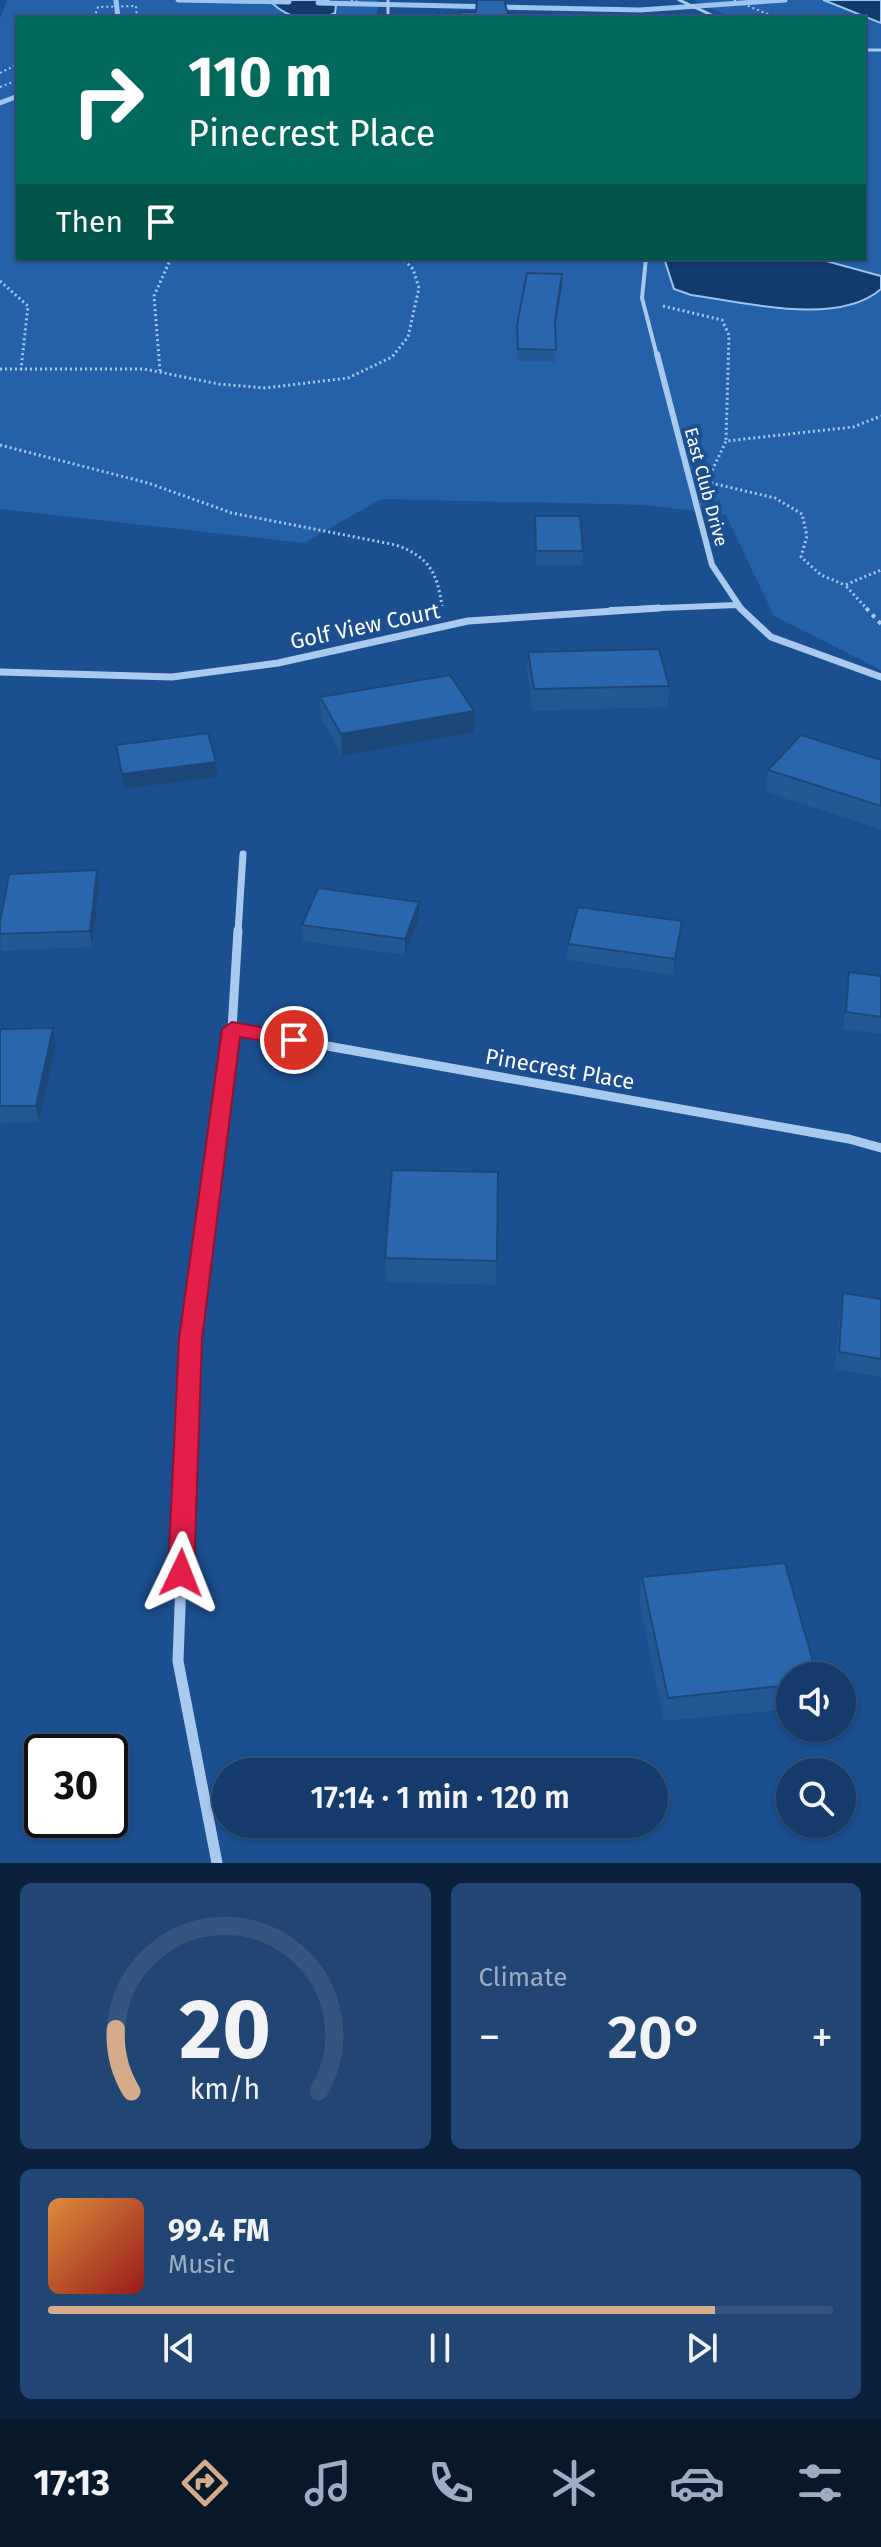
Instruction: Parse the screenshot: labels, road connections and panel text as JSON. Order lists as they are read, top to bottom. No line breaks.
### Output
{"streets":{"street":["East Club Drive","Golf View Court","Pinecrest Place"]},"crossings":[["East Club Drive","Golf View Court"]],"page":{"turn":["110 m","Pinecrest Place"],"then":"Then","limit":"30","trip":"17:14 · 1 min · 120 m","tile":"Climate","heat":["−","20°","+"],"song":["99.4 FM","Music"],"tabs":"17:13","gauge":["20","km/h"]}}
